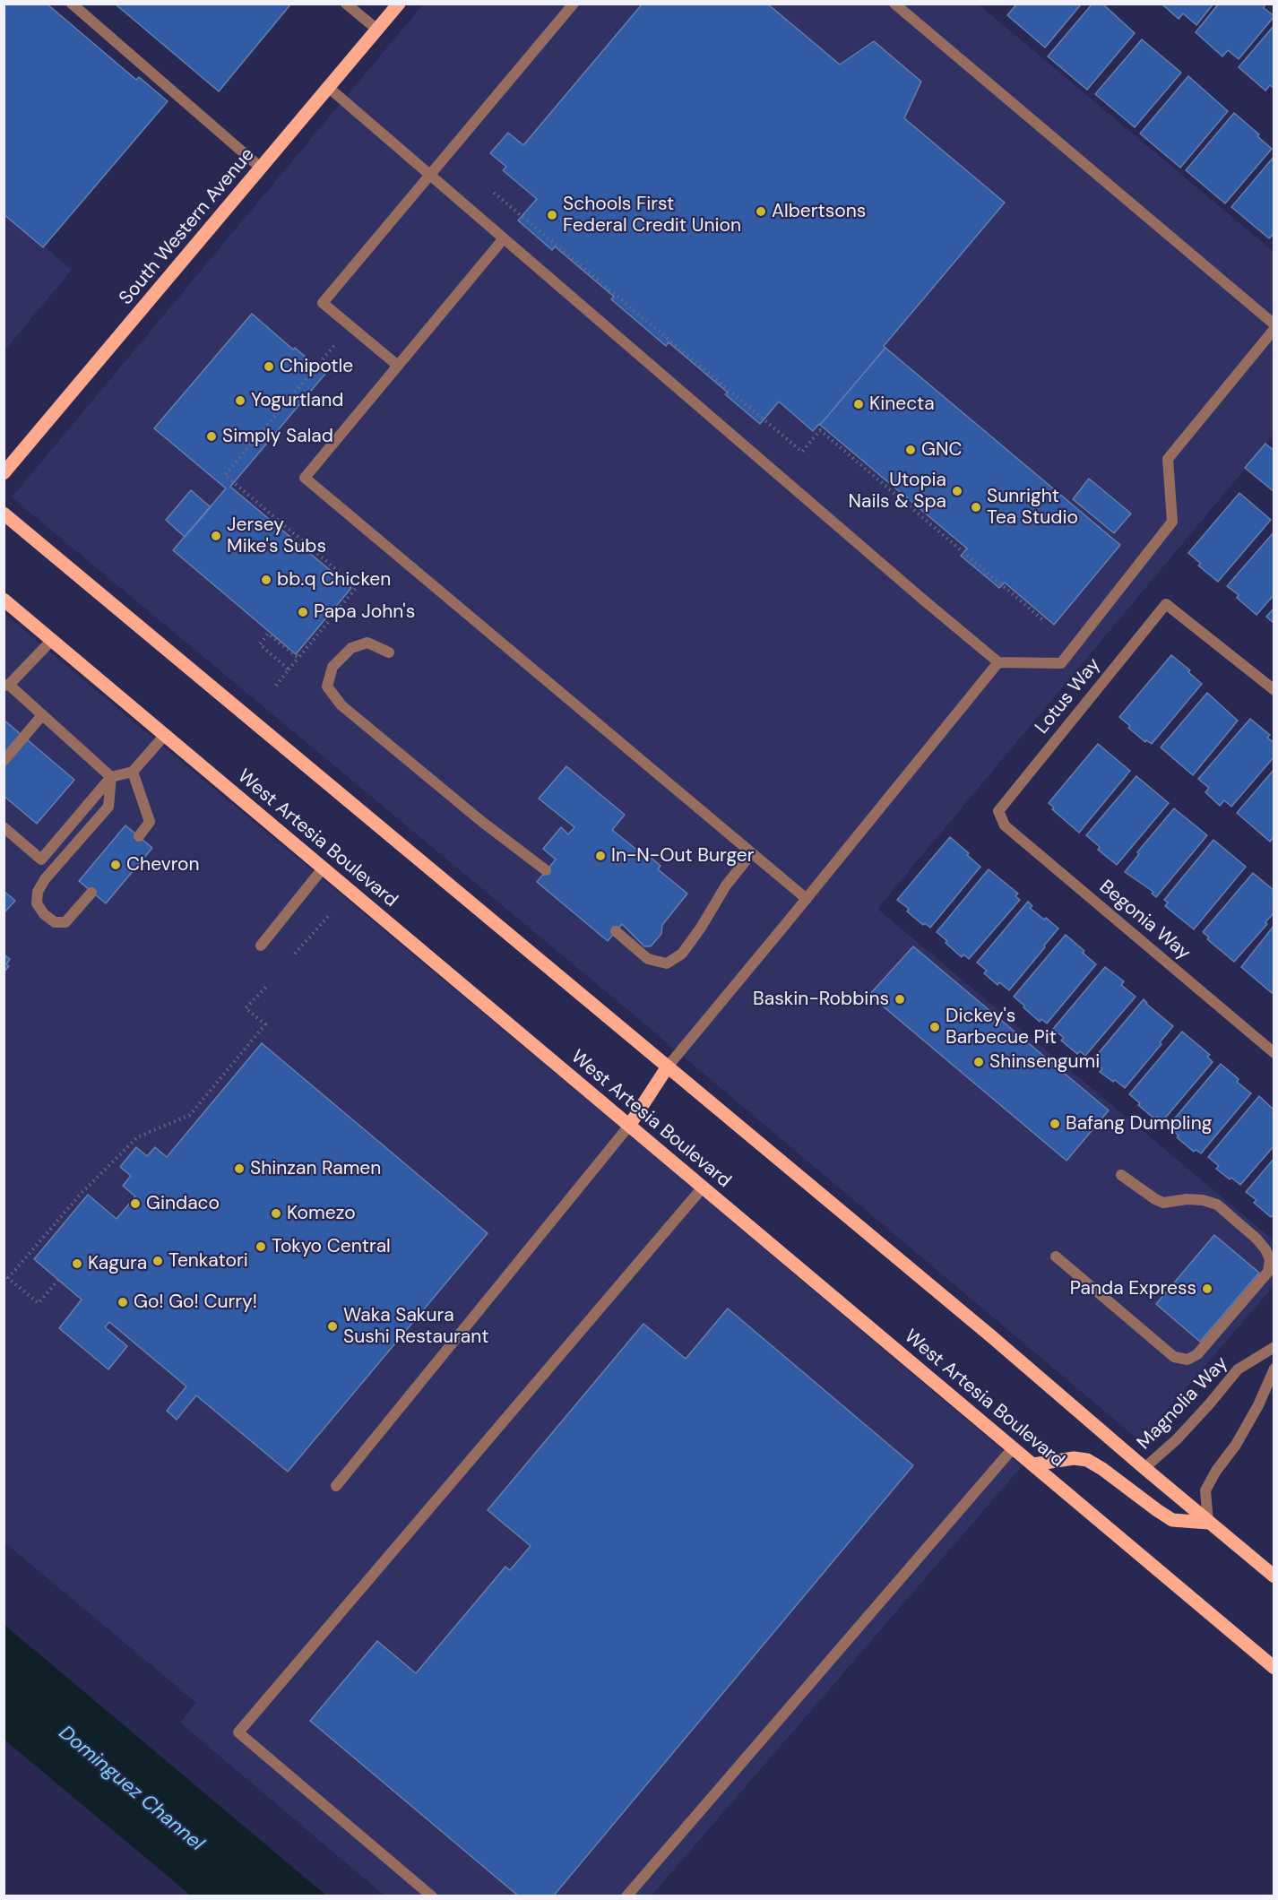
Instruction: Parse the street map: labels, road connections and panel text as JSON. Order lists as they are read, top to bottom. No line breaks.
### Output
{"streets":{"main road":["South Western Avenue","West Artesia Boulevard"],"street":["Lotus Way","Begonia Way","Magnolia Way"]},"crossings":[["Lotus Way","Begonia Way"]],"water":["Dominguez Channel"],"places":["Albertsons","Schools First Federal Credit Union","Chipotle","Yogurtland","Kinecta","Simply Salad","GNC","Utopia Nails & Spa","Sunright Tea Studio","Jersey Mike's Subs","bb.q Chicken","Papa John's","In-N-Out Burger","Chevron","Baskin-Robbins","Dickey's Barbecue Pit","Shinsengumi","Bafang Dumpling","Shinzan Ramen","Gindaco","Komezo","Tokyo Central","Tenkatori","Kagura","Panda Express","Go! Go! Curry!","Waka Sakura Sushi Restaurant"]}
